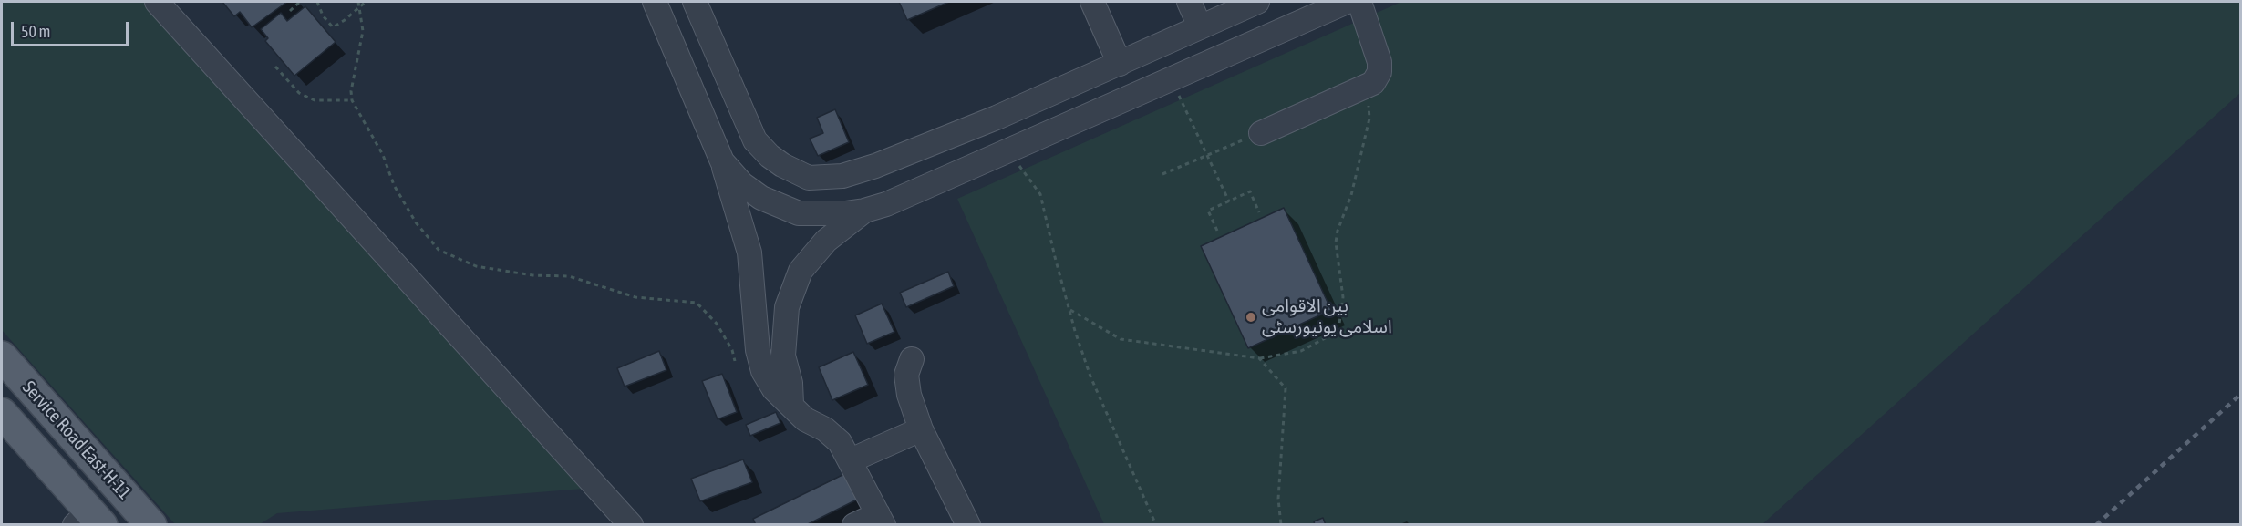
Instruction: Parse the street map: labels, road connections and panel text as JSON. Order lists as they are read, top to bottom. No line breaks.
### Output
{"streets":{"main road":["Service Road East-H-11"]},"places":["بین الاقوامی اسلامی یونیورسٹی"],"scale_bar":"50 m"}
